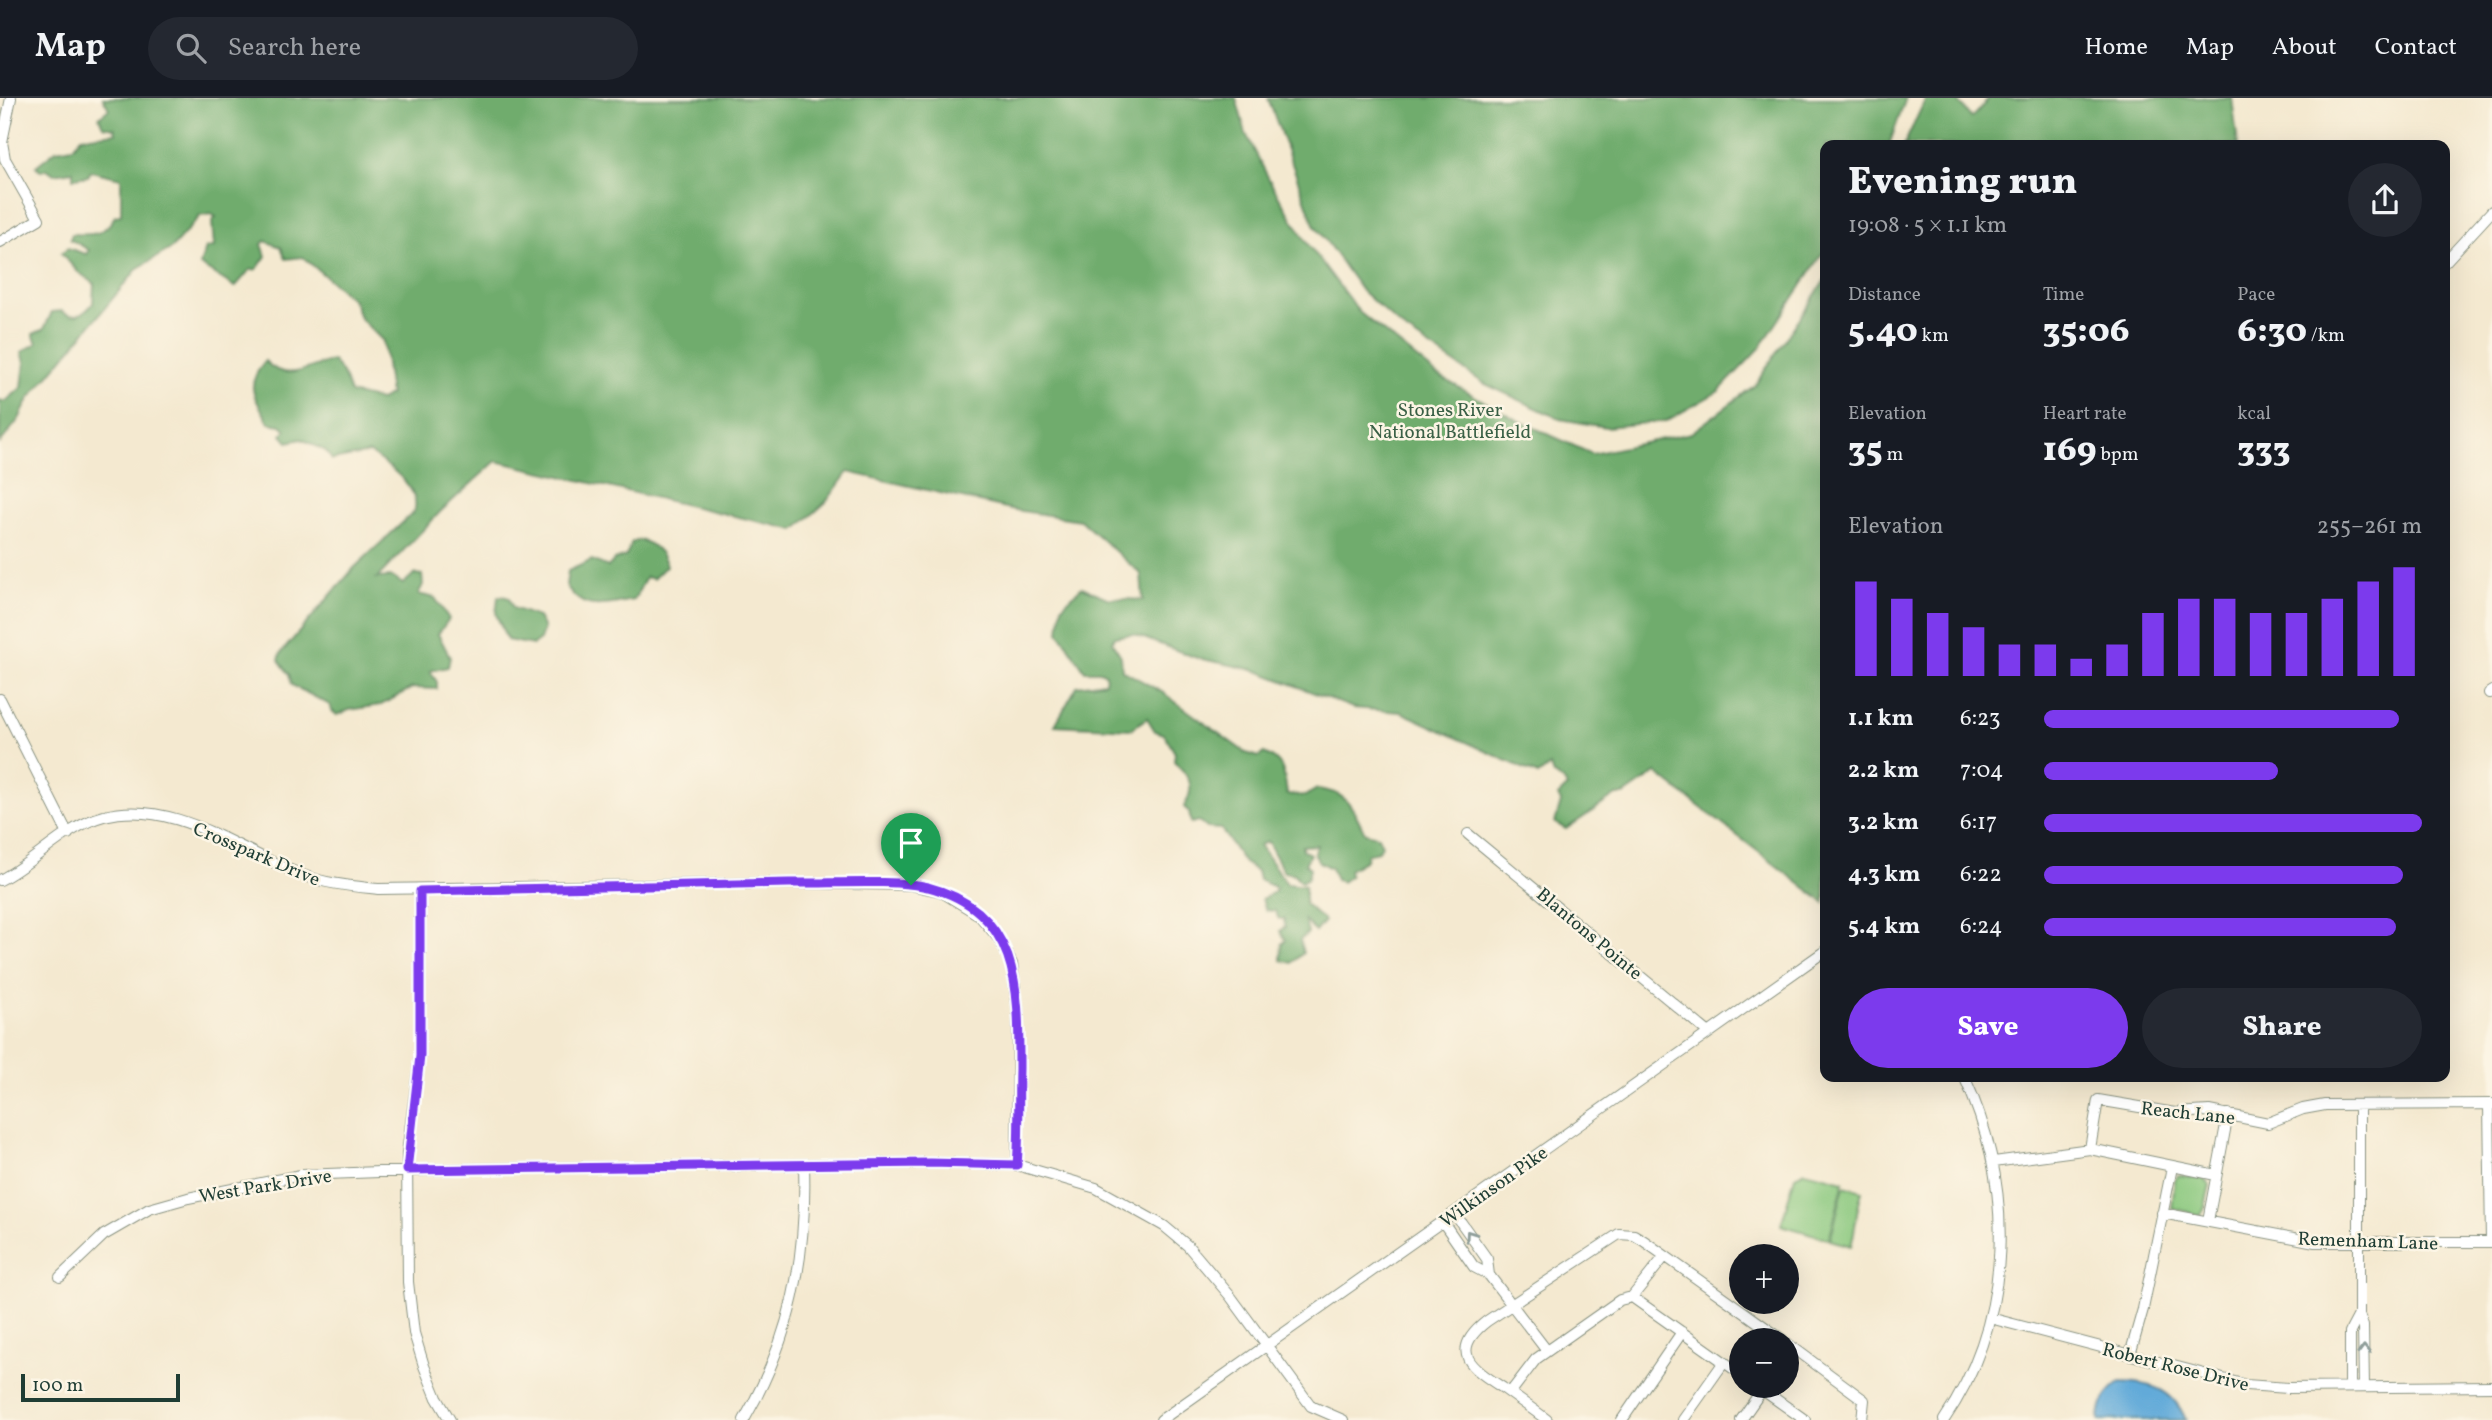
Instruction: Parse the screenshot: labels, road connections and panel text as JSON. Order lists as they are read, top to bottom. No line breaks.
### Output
{"streets":{"street":["Crosspark Drive","Blantons Pointe","Reach Lane","West Park Drive","Wilkinson Pike","Remenham Lane","Robert Rose Drive"]},"crossings":[["Crosspark Drive","West Park Drive"],["Blantons Pointe","Wilkinson Pike"],["West Park Drive","Wilkinson Pike"]],"parks":["Stones River National Battlefield"],"scale_bar":"100 m","page":{"header":"Map","search":"Search here","nav":["Home","Map","About","Contact"],"heading":["Evening run","19:08 · 5 × 1.1 km"],"stats":[["Distance","5.40 km"],["Time","35:06"],["Pace","6:30 /km"],["Elevation","35 m"],["Heart rate","169 bpm"],["kcal","333"]],"chart":["Elevation","255–261 m"],"list":[{"name":"1.1 km","note":"6:23"},{"name":"2.2 km","note":"7:04"},{"name":"3.2 km","note":"6:17"},{"name":"4.3 km","note":"6:22"},{"name":"5.4 km","note":"6:24"}],"buttons":["Save","Share"],"map_buttons":["+","−"],"scale":"100 m"}}
